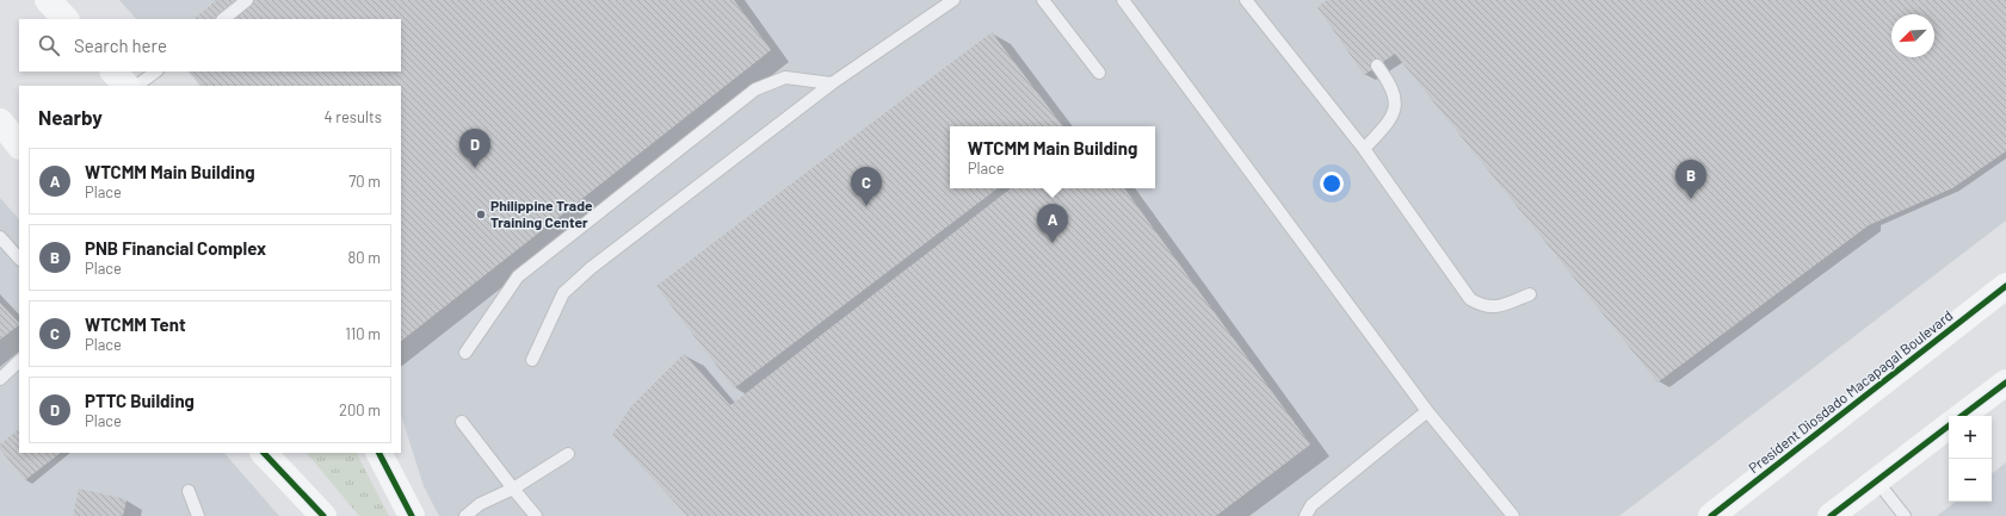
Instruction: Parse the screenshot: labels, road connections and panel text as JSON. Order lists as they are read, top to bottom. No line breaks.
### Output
{"streets":{"main road":["President Diosdado Macapagal Boulevard"]},"places":["Philippine Trade Training Center"],"north":"bottom left","page":{"search":"Search here","heading":["Nearby","4 results"],"popup":["WTCMM Main Building","Place"],"pins":["D","B","C","A"],"list":[{"mark":"A","name":"WTCMM Main Building","note":"Place","value":"70 m"},{"mark":"B","name":"PNB Financial Complex","note":"Place","value":"80 m"},{"mark":"C","name":"WTCMM Tent","note":"Place","value":"110 m"},{"mark":"D","name":"PTTC Building","note":"Place","value":"200 m"}],"map_buttons":["+","−"]}}
